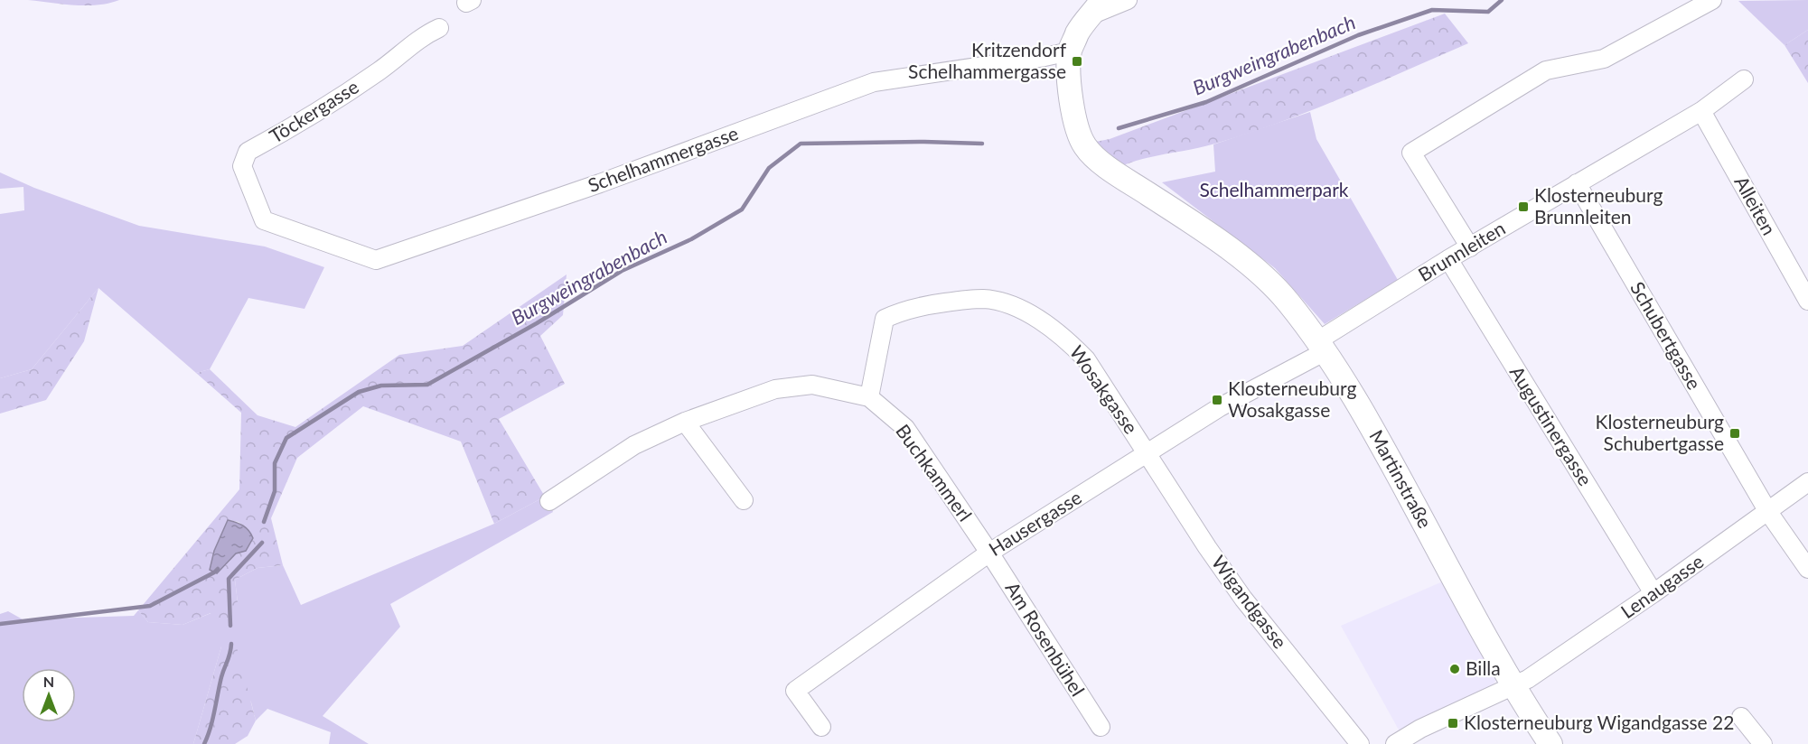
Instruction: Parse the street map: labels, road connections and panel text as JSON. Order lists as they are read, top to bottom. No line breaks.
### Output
{"streets":{"main road":["Martinstraße"],"street":["Töckergasse","Schelhammergasse","Alleiten","Brunnleiten","Schubertgasse","Wosakgasse","Augustinergasse","Buchkammerl","Hausergasse","Lenaugasse","Wigandgasse","Am Rosenbühel"]},"crossings":[["Töckergasse","Schelhammergasse"],["Schelhammergasse","Martinstraße"],["Alleiten","Brunnleiten"],["Brunnleiten","Schubertgasse"],["Brunnleiten","Augustinergasse"],["Brunnleiten","Martinstraße"],["Brunnleiten","Hausergasse"],["Schubertgasse","Lenaugasse"],["Wosakgasse","Buchkammerl"],["Wosakgasse","Hausergasse"],["Wosakgasse","Wigandgasse"],["Augustinergasse","Lenaugasse"],["Buchkammerl","Hausergasse"],["Buchkammerl","Am Rosenbühel"],["Martinstraße","Hausergasse"],["Martinstraße","Lenaugasse"],["Hausergasse","Wigandgasse"],["Hausergasse","Am Rosenbühel"]],"water":["Burgweingrabenbach"],"parks":["Schelhammerpark"],"places":{"transit":["Kritzendorf Schelhammergasse","Klosterneuburg Brunnleiten","Klosterneuburg Wosakgasse","Klosterneuburg Schubertgasse","Klosterneuburg Wigandgasse 22"],"other":["Billa"]},"north":"top"}
